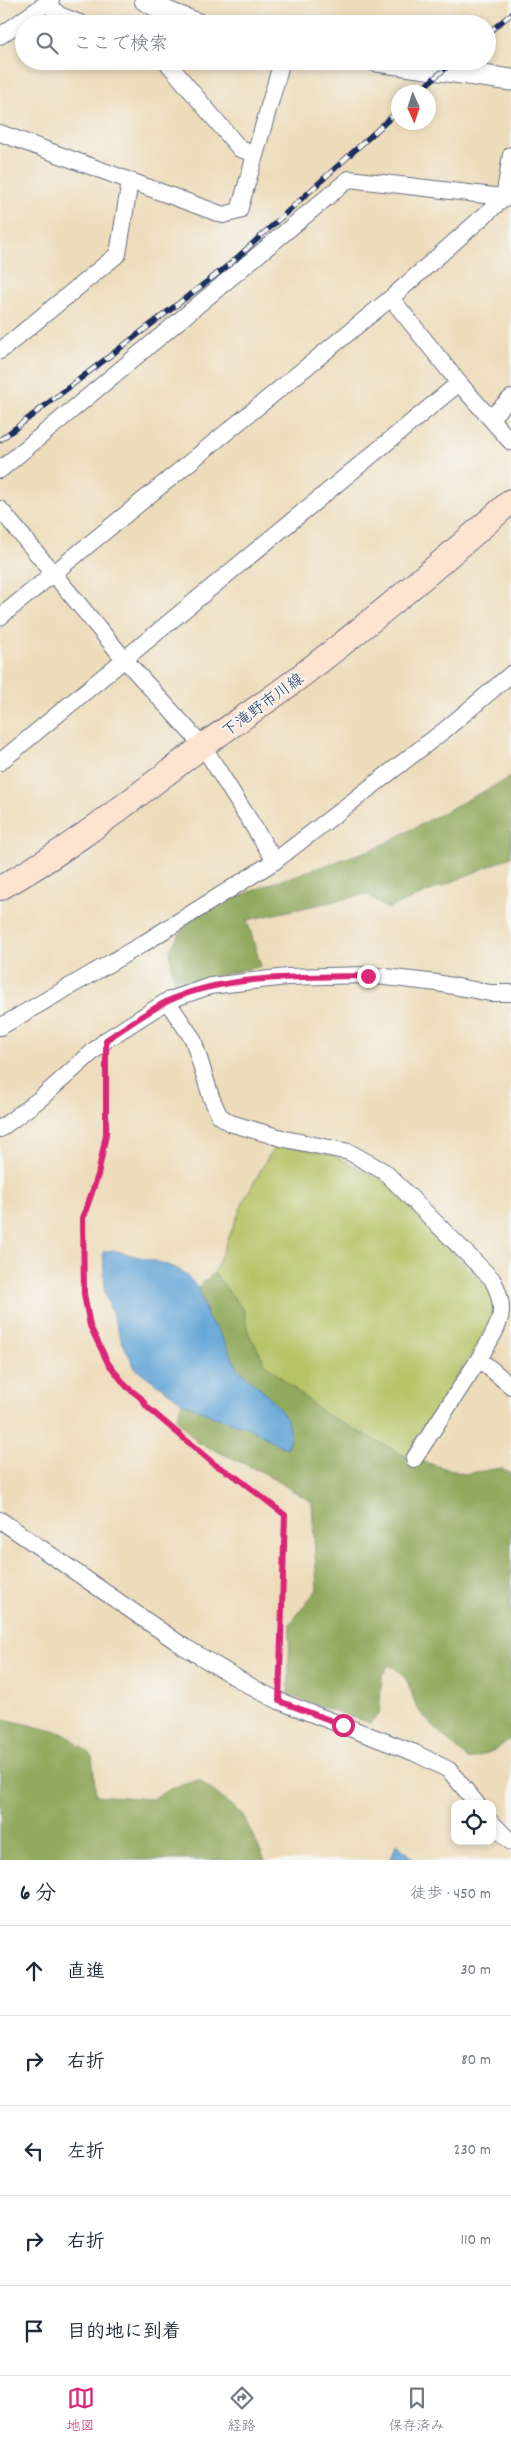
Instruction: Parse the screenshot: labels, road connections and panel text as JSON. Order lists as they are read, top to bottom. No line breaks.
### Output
{"streets":{"main road":["下滝野市川線"]},"north":"bottom","page":{"search":"ここで検索","heading":["6 分","徒歩 · 450 m"],"list":[["直進","30 m"],["右折","80 m"],["左折","230 m"],["右折","110 m"],"目的地に到着"],"nav":["地図","経路","保存済み"]}}
